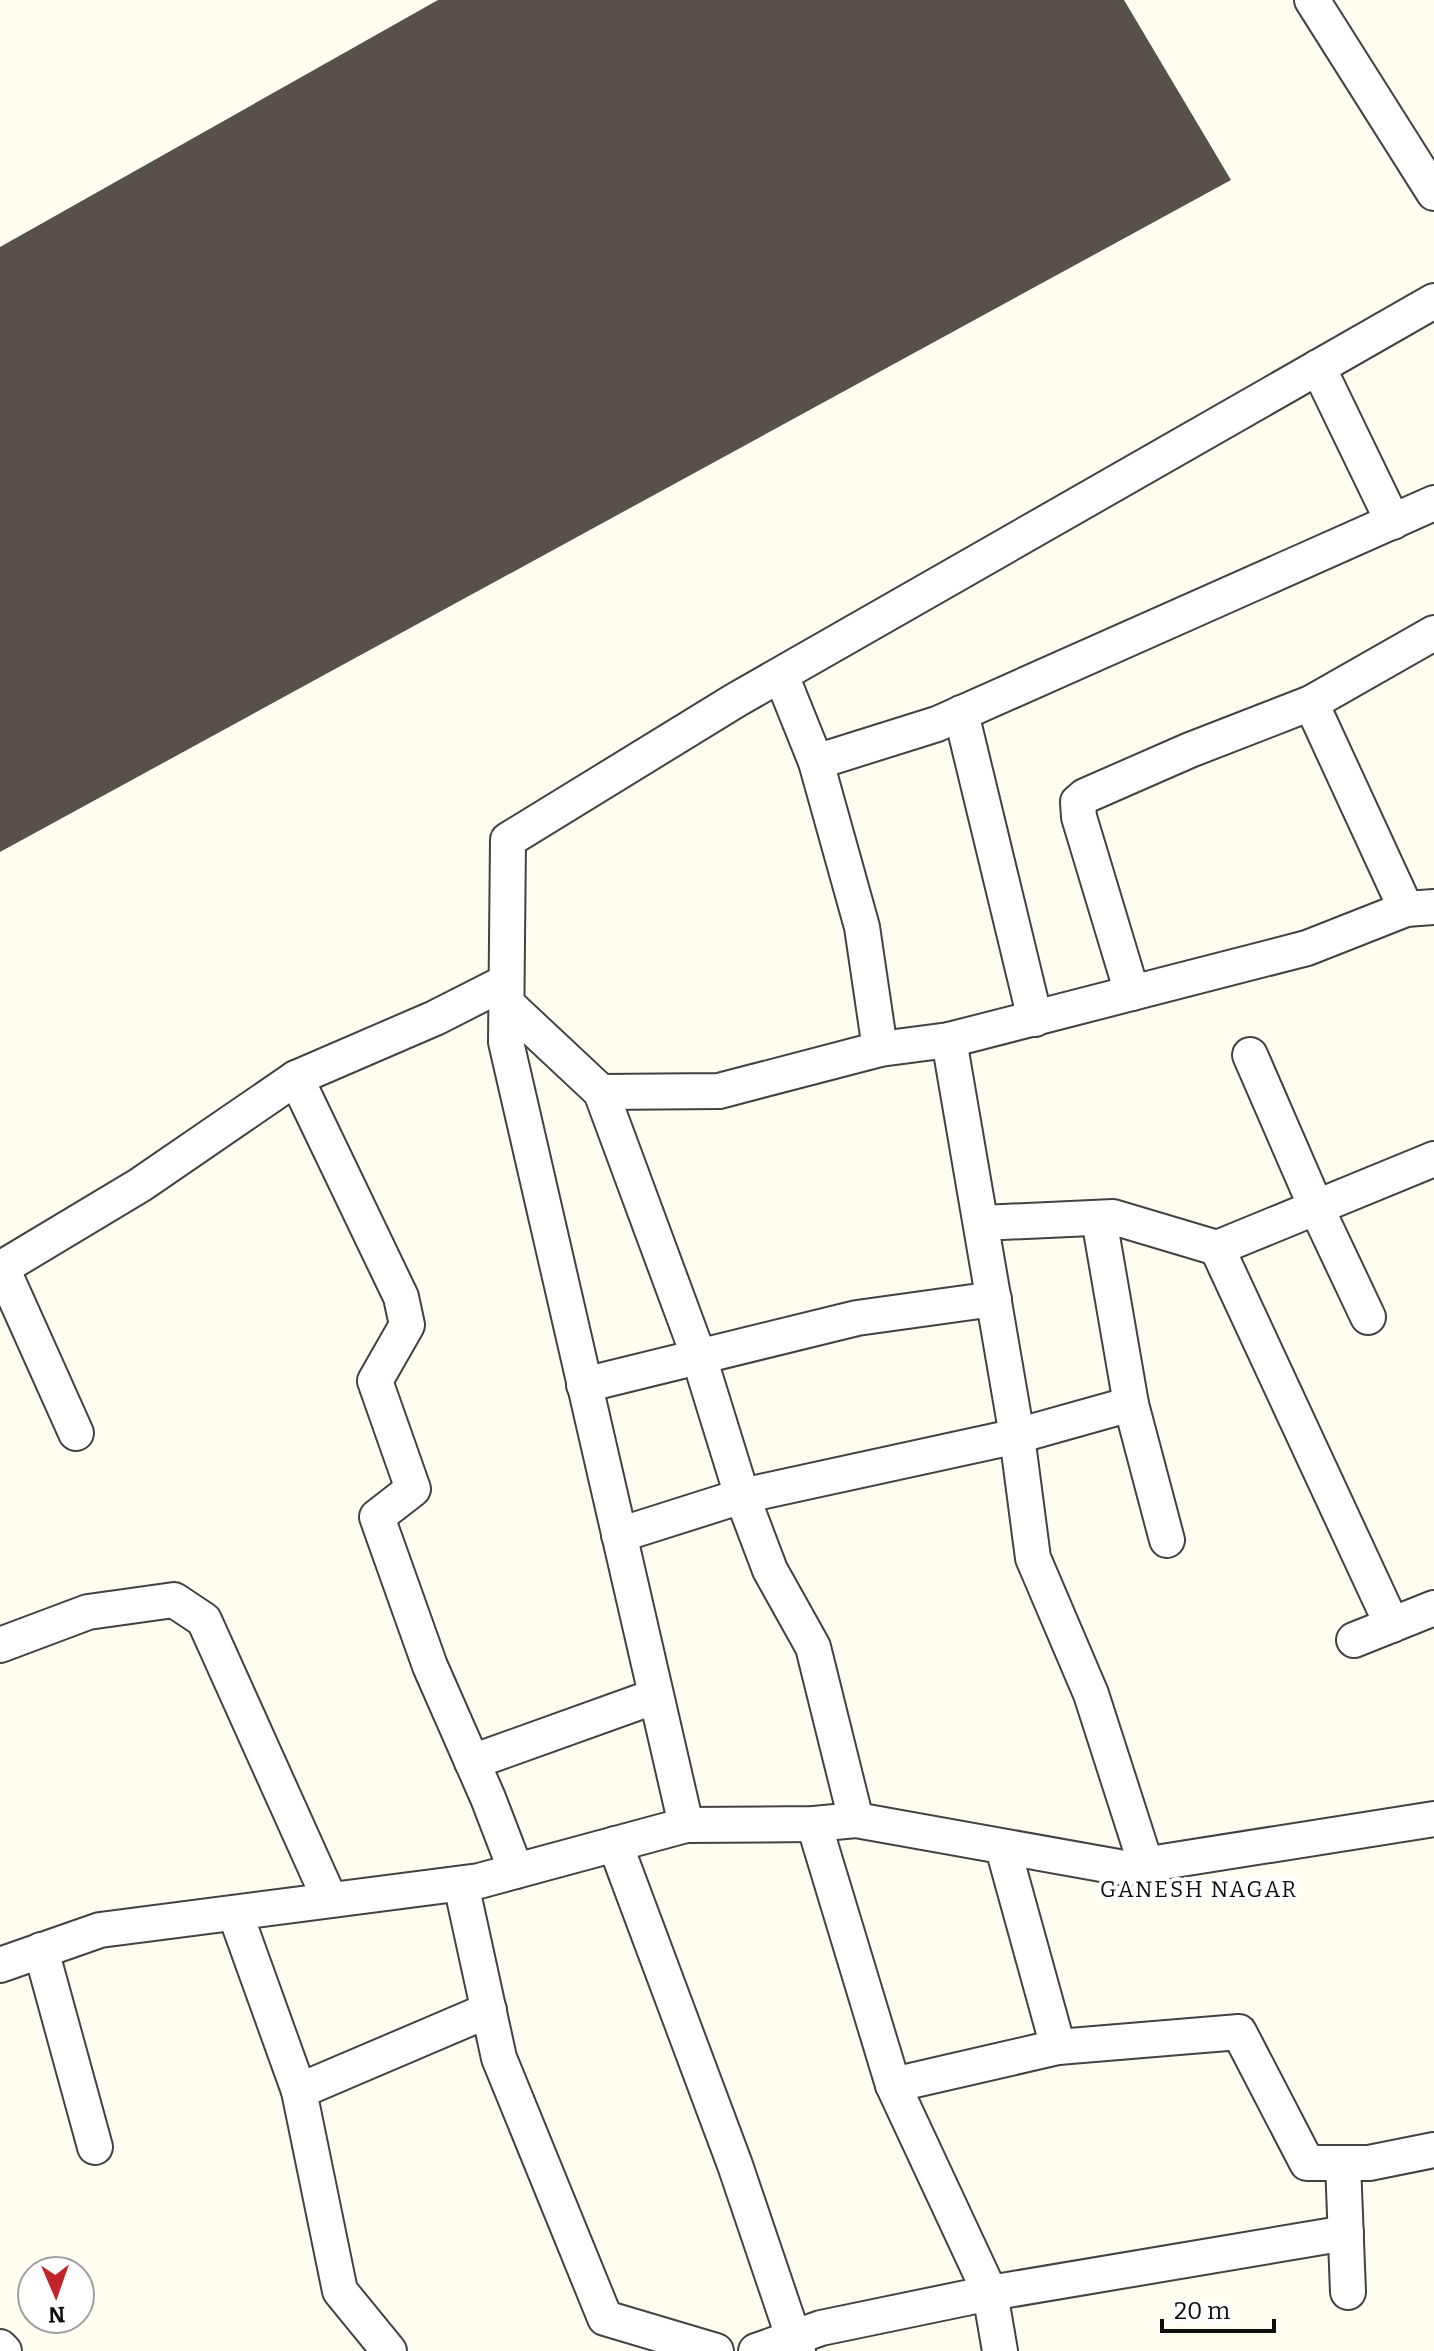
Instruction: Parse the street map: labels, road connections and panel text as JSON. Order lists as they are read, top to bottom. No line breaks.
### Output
{"districts":["GANESH NAGAR"],"scale_bar":"20 m","north":"bottom"}
